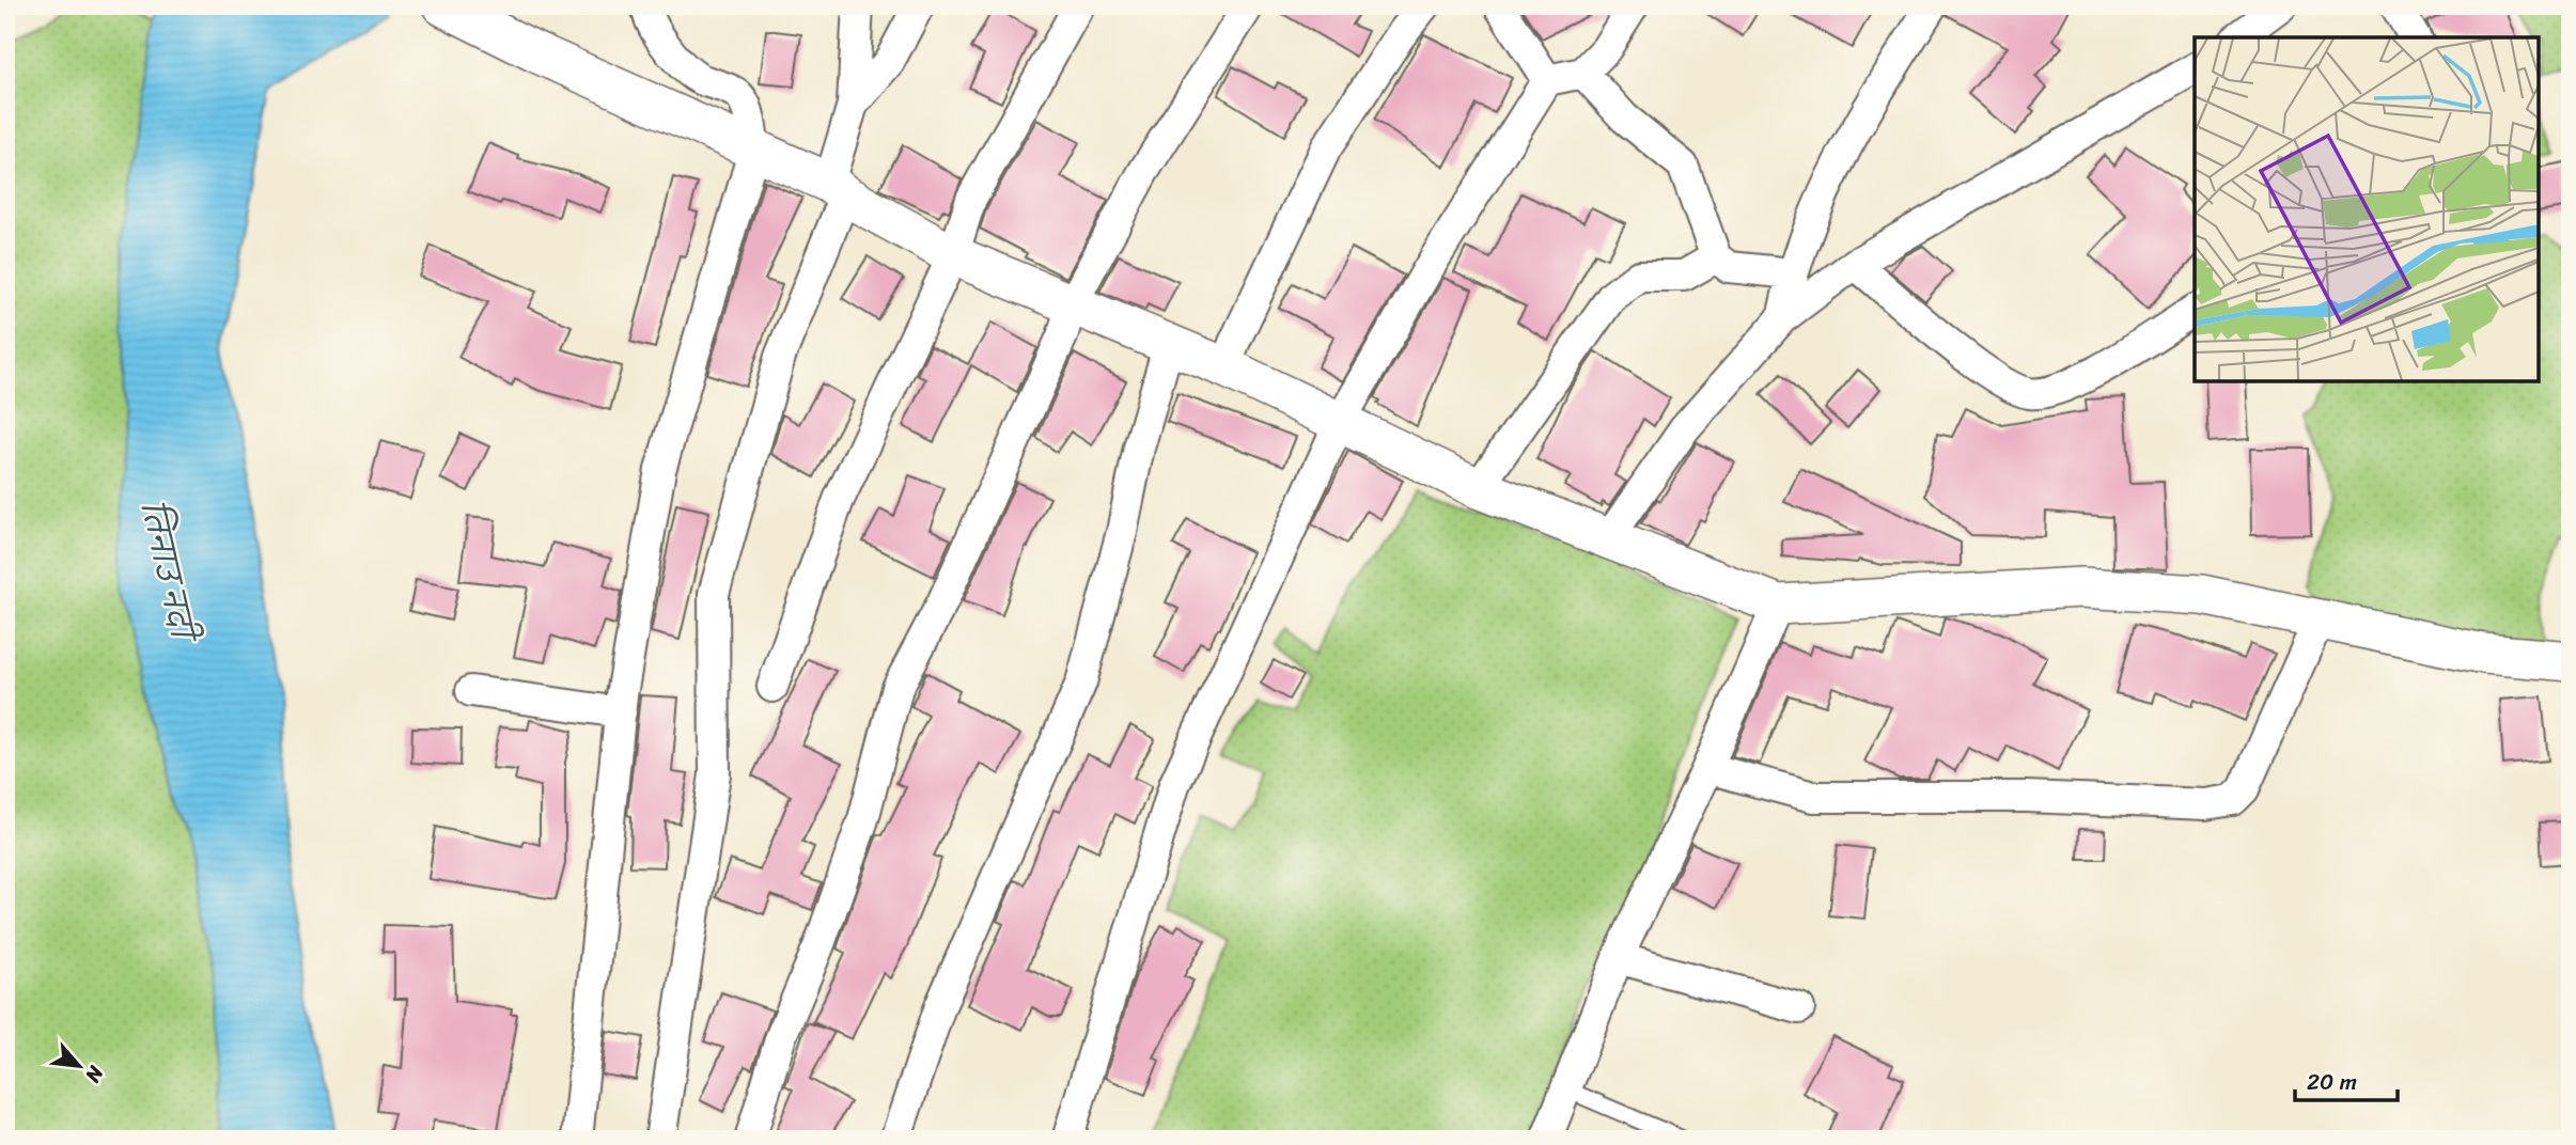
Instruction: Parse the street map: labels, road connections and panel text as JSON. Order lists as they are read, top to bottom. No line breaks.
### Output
{"water":["तिनाउ नदी"],"scale_bar":"20 m","north":"bottom right"}
